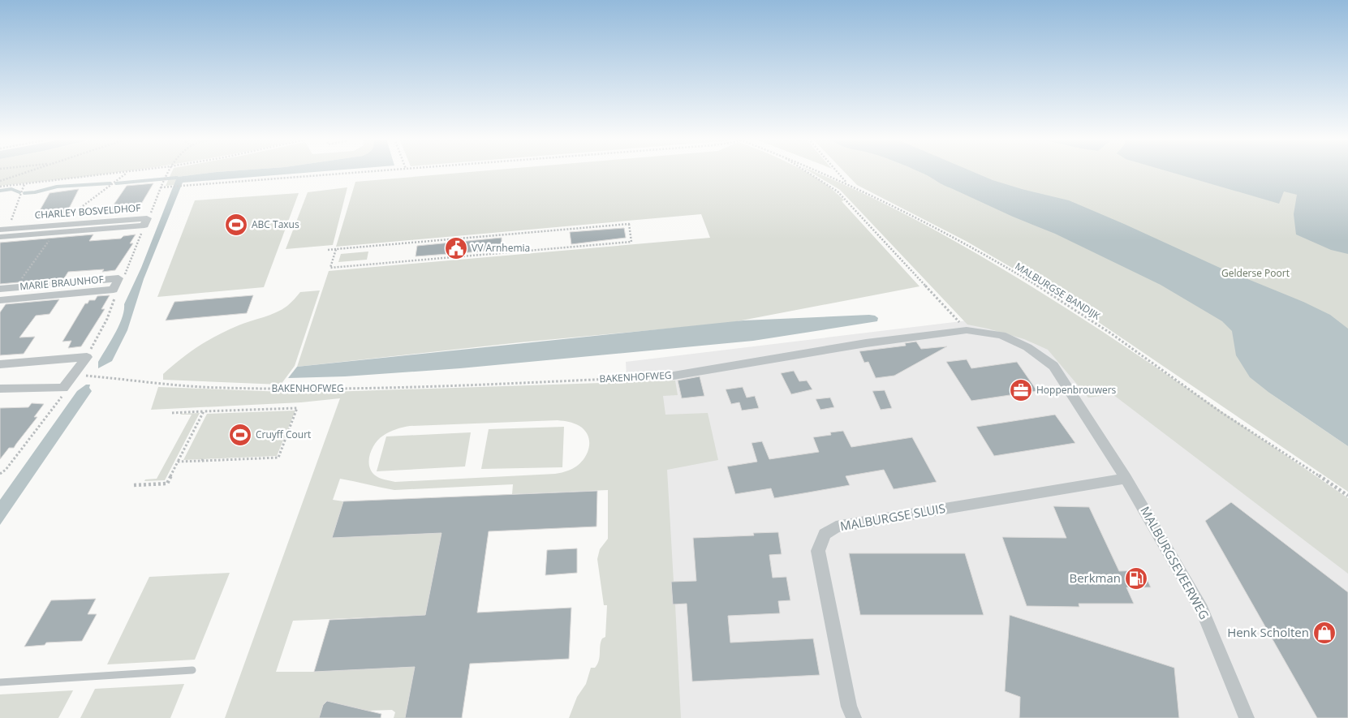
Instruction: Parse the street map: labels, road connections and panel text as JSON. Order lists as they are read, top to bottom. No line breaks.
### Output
{"streets":{"street":["CHARLEY BOSVELDHOF","MARIE BRAUNHOF","BAKENHOFWEG","MALBURGSE SLUIS","MALBURGSEVEERWEG"],"path":["MALBURGSE BANDIJK"]},"crossings":[["BAKENHOFWEG","MALBURGSE SLUIS"],["BAKENHOFWEG","MALBURGSEVEERWEG"],["MALBURGSE SLUIS","MALBURGSEVEERWEG"]],"parks":["Gelderse Poort"],"places":{"sports":["ABC Taxus","Cruyff Court"],"public building":["VV Arnhemia"],"office":["Hoppenbrouwers"],"fuel station":["Berkman"],"shop":["Henk Scholten"]}}
